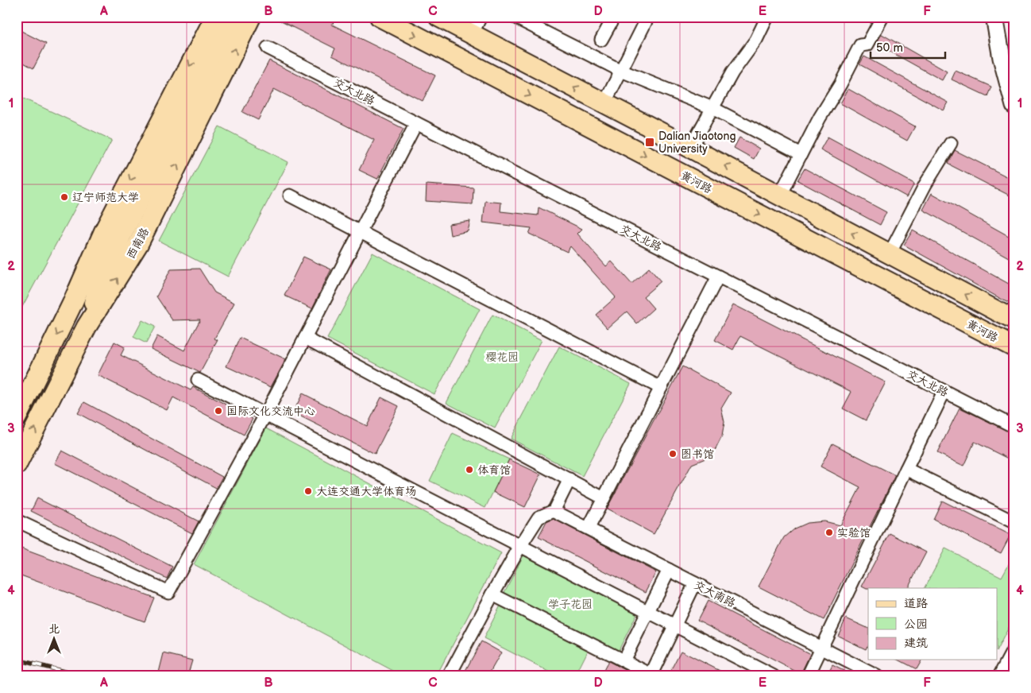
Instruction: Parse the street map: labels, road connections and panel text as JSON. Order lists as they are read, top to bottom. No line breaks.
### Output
{"streets":{"main road":["黄河路","西南路"],"street":["交大北路","交大南路"]},"parks":["樱花园","学子花园"],"places":{"transit":["Dalian Jiaotong University"],"other":["辽宁师范大学","国际文化交流中心","图书馆","体育馆","大连交通大学体育场","实验馆"]},"legend":["道路","公园","建筑"],"scale_bar":"50 m","north":"top","grid":{"columns":["A","B","C","D","E","F"],"rows":["1","2","3","4"]}}
